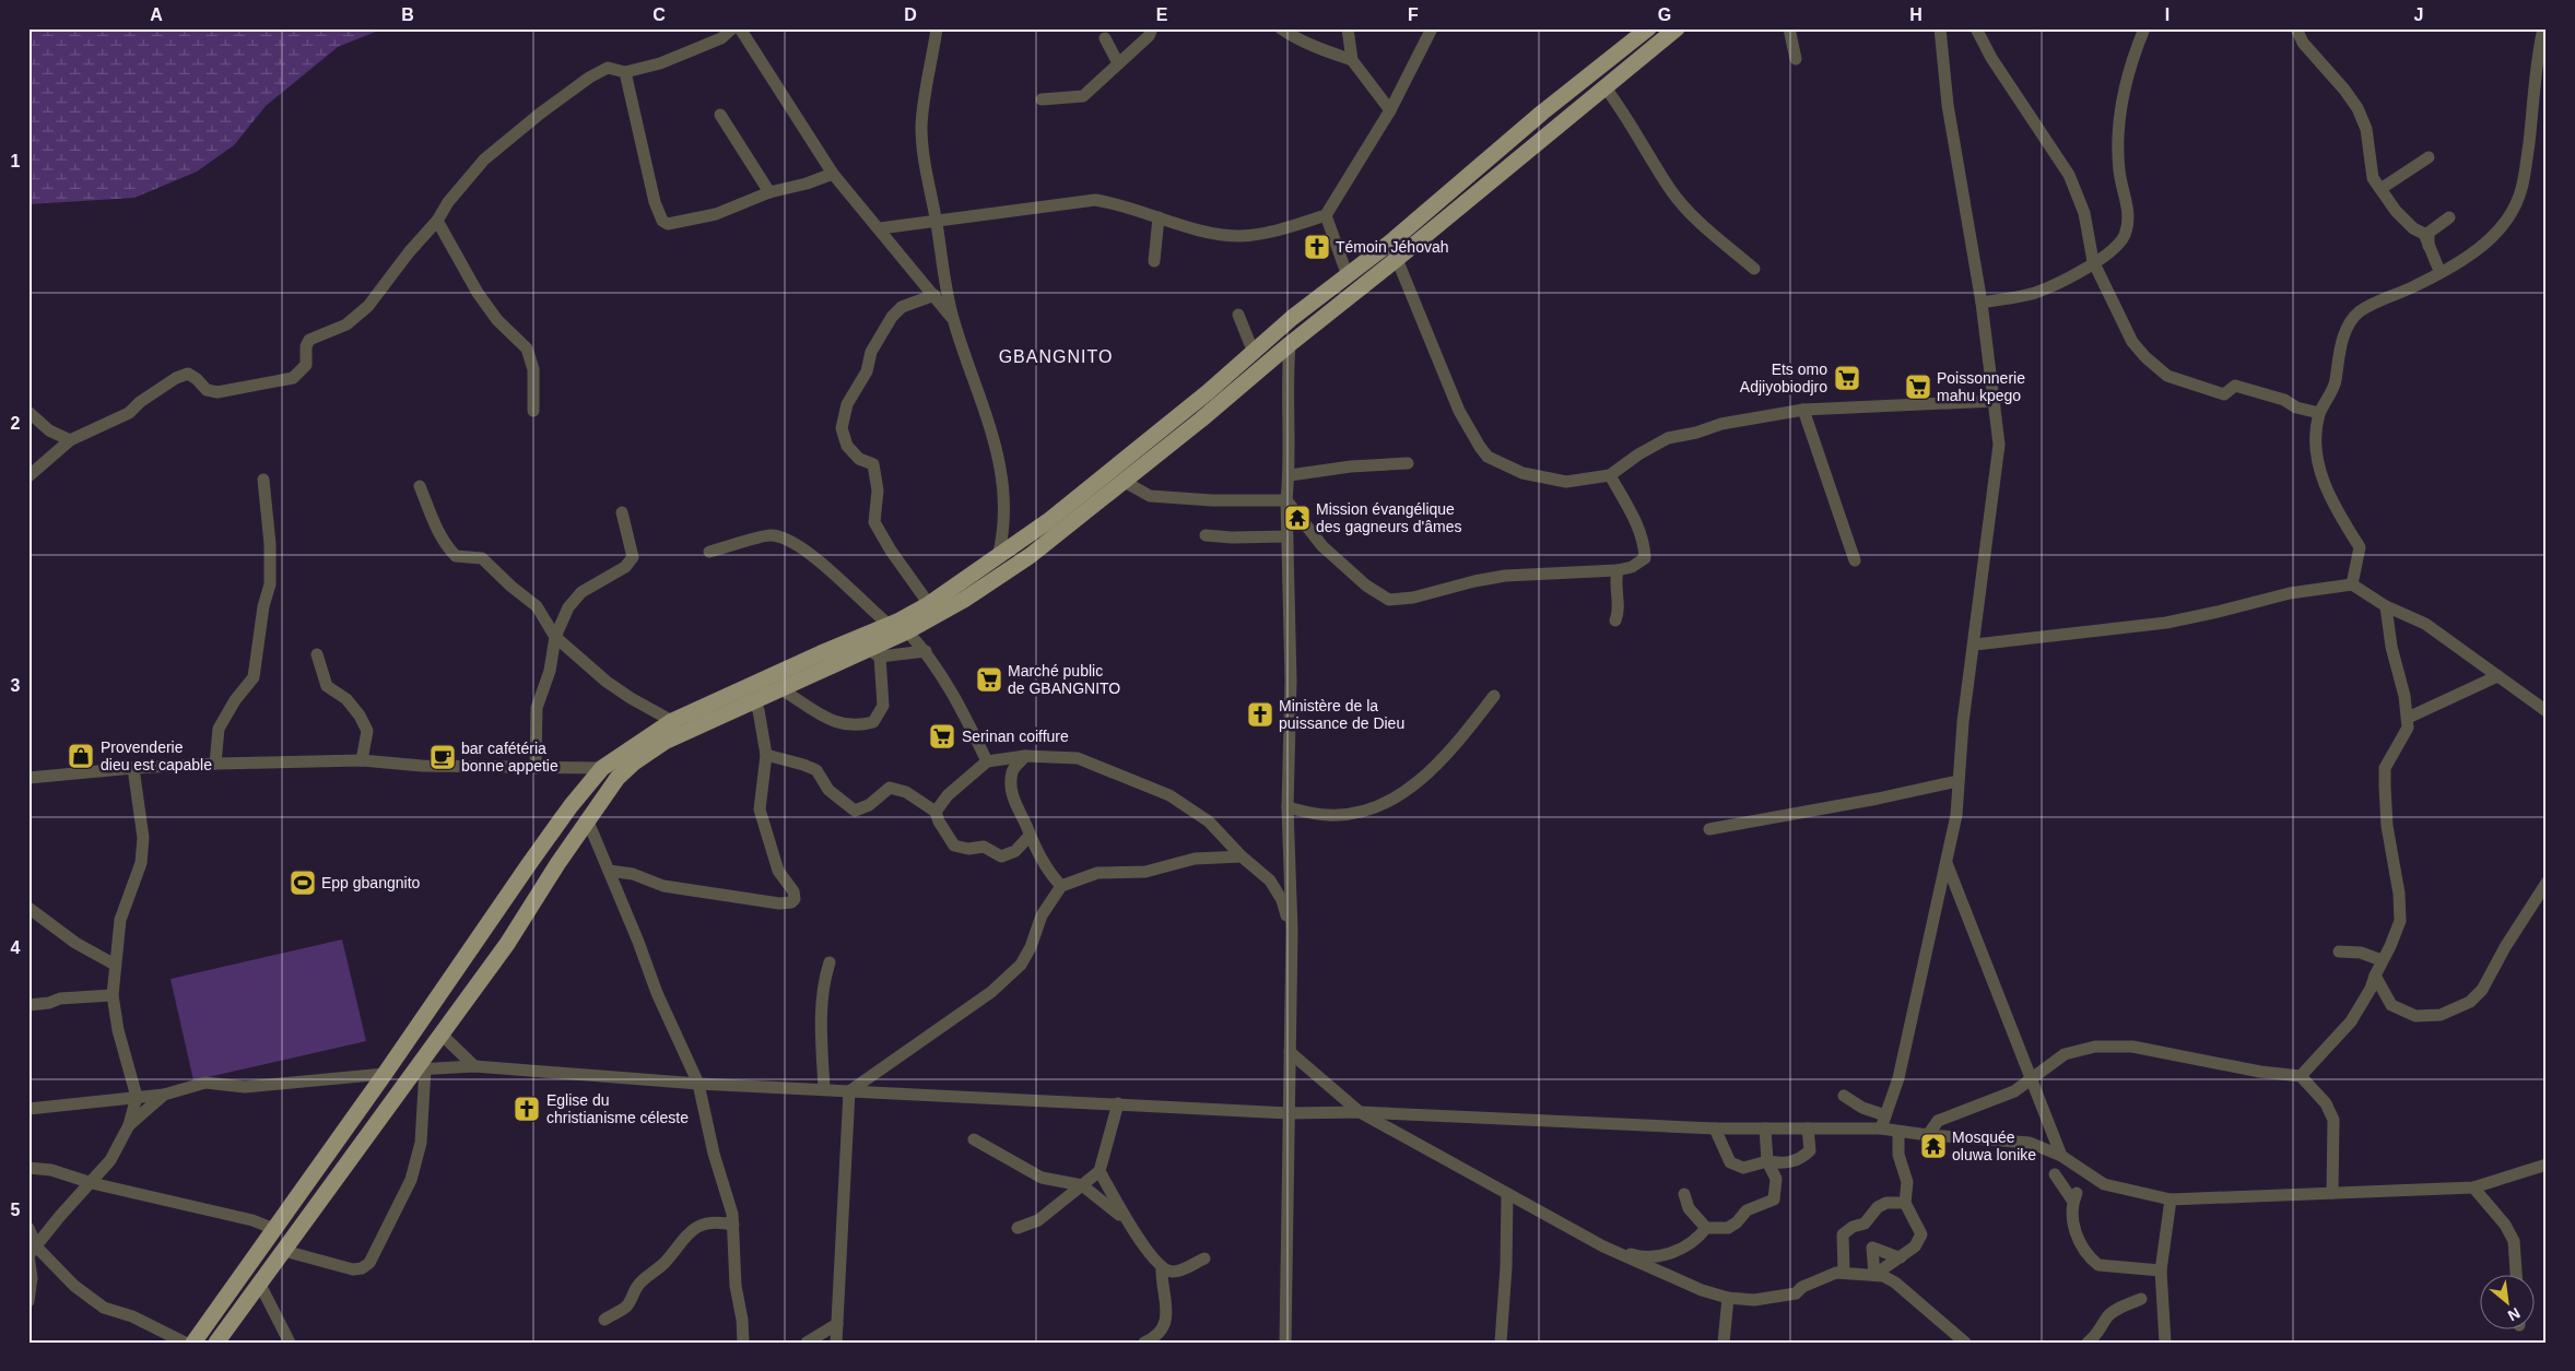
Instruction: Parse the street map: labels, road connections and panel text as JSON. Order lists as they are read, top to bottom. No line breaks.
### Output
{"districts":["GBANGNITO"],"places":{"church":["Témoin Jéhovah","Ministère de la puissance de Dieu","Eglise du christianisme céleste"],"supermarket":["Ets omo Adjiyobiodjro","Poissonnerie mahu kpego","Marché public de GBANGNITO","Serinan coiffure"],"temple":["Mission évangélique des gagneurs d'âmes","Mosquée oluwa lonike"],"shop":["Provenderie dieu est capable"],"cafe":["bar cafétéria bonne appetie"],"sports":["Epp gbangnito"]},"north":"bottom right","grid":{"columns":["A","B","C","D","E","F","G","H","I","J"],"rows":["1","2","3","4","5"]}}
